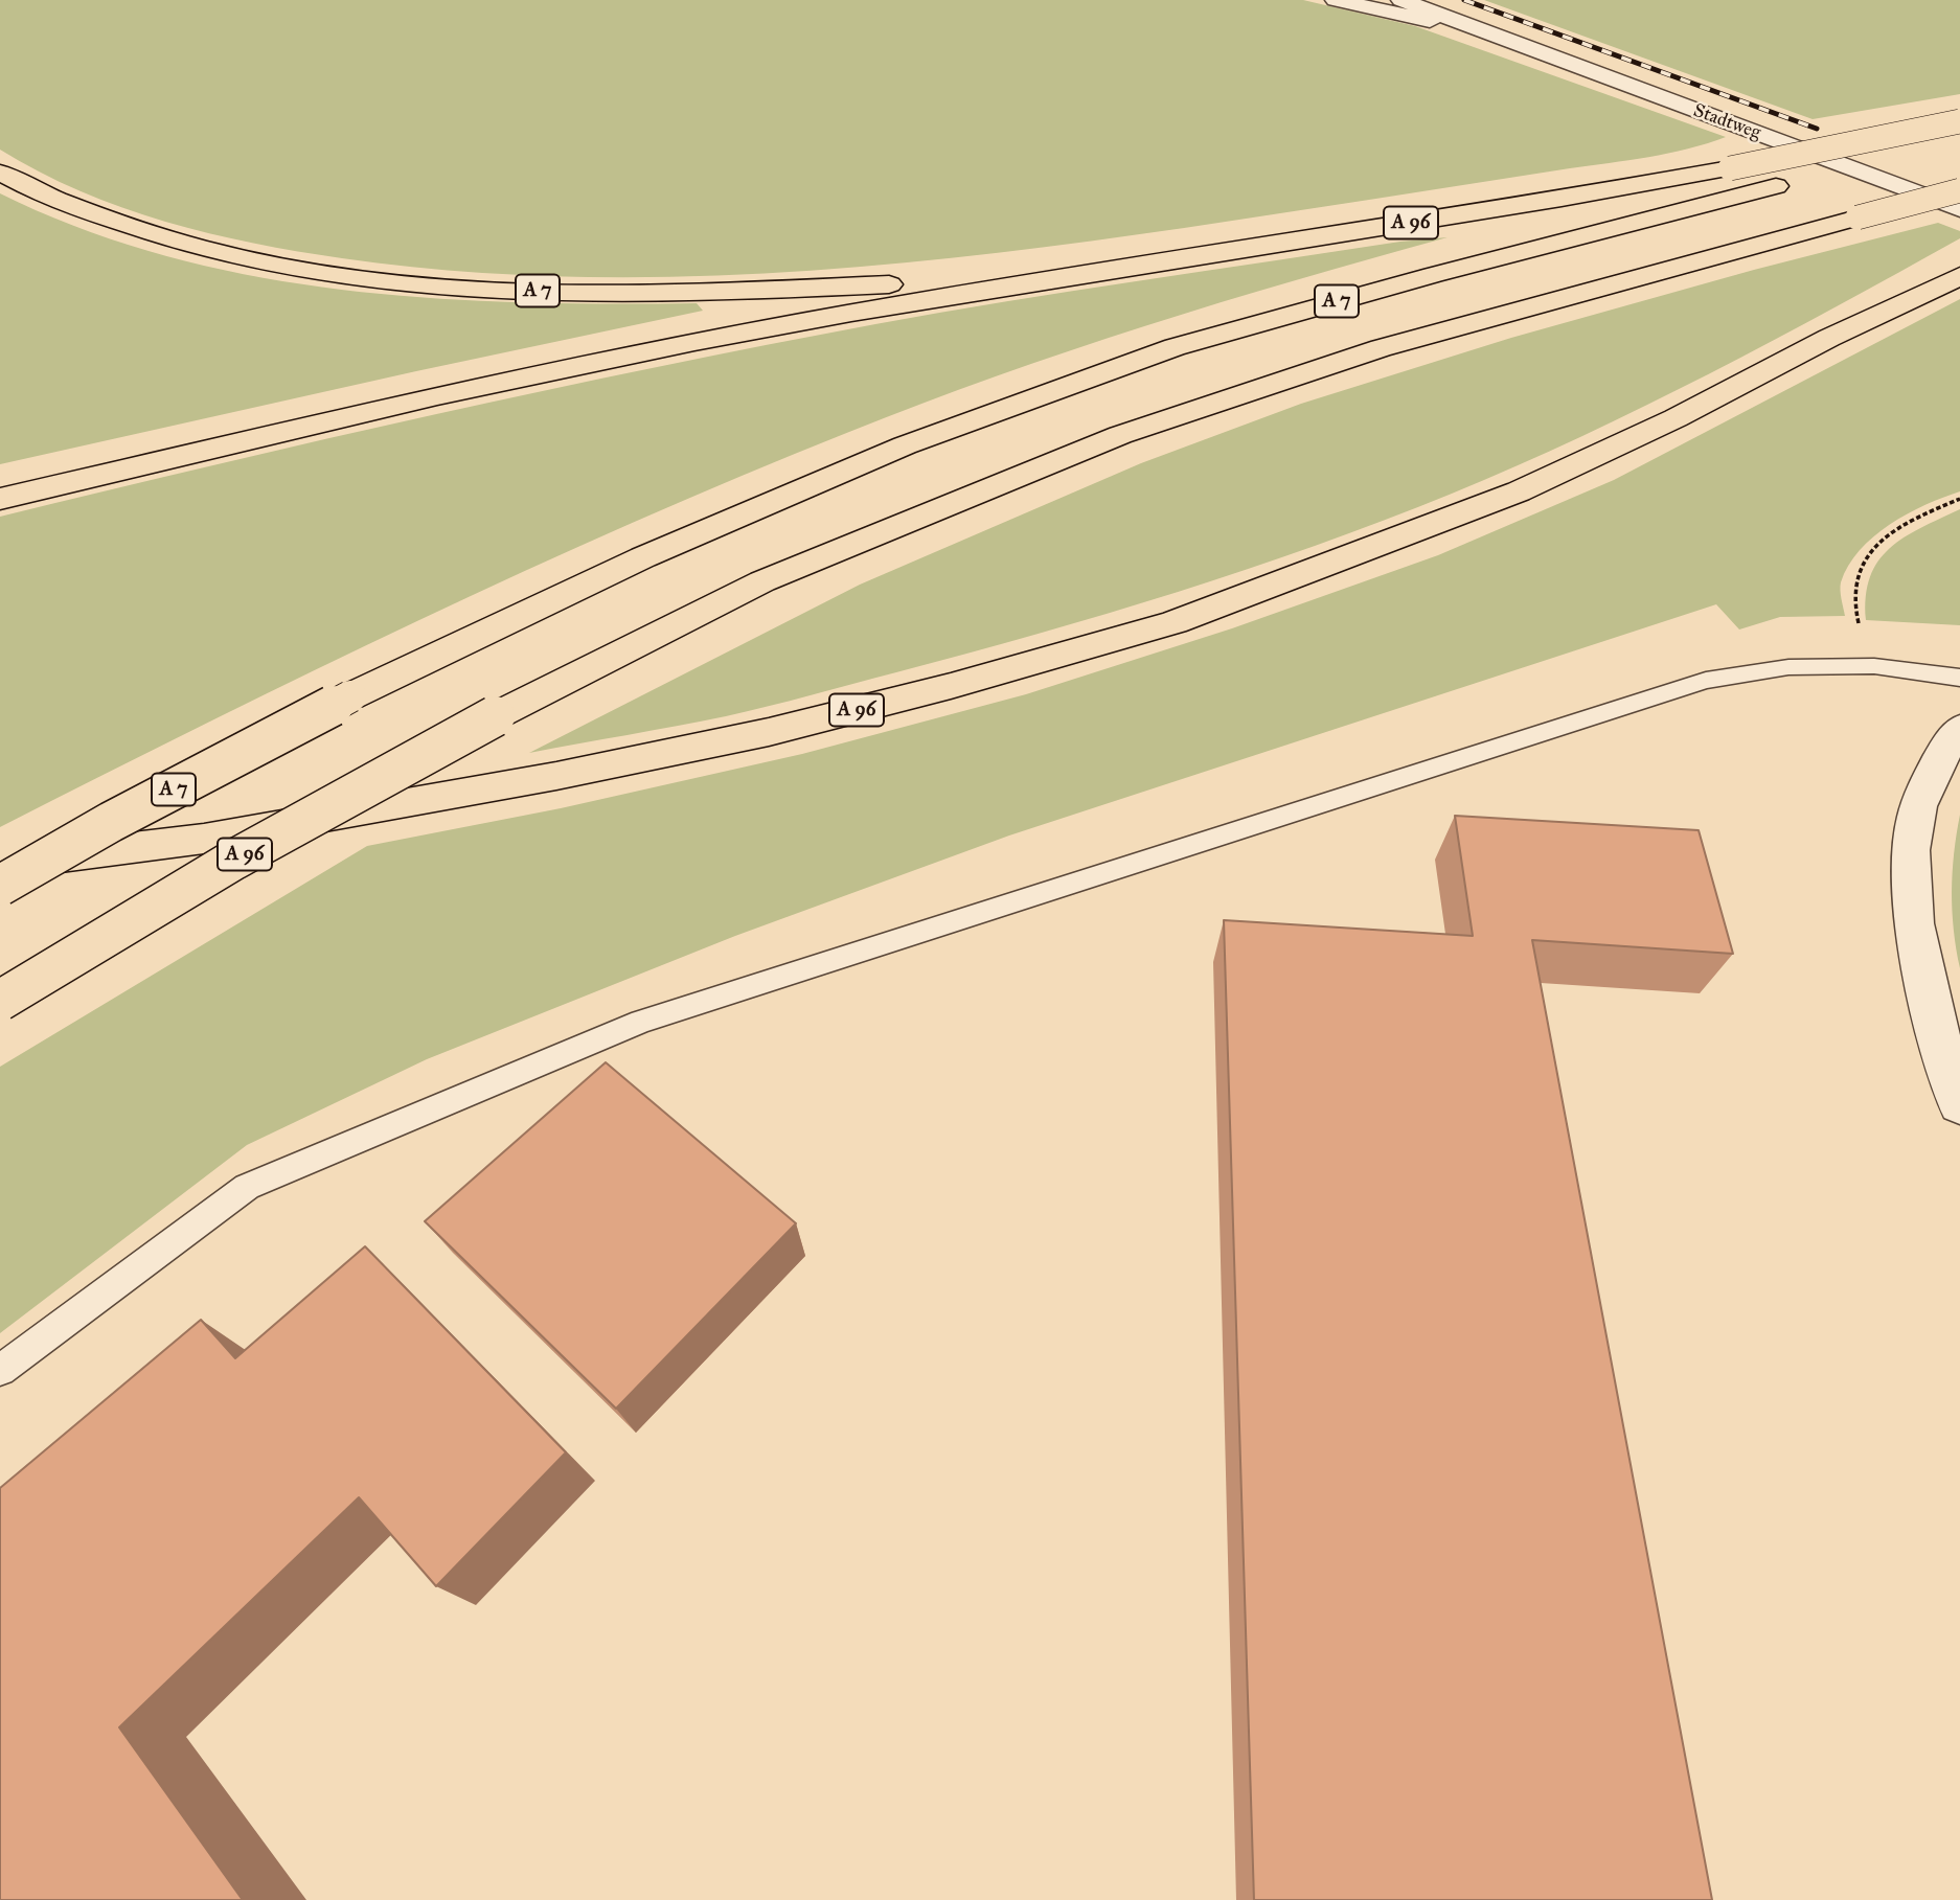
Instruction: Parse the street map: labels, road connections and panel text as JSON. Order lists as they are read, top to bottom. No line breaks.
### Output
{"streets":{"highway":["A 96","A 7"],"street":["Stadtweg"]},"crossings":[["A 96","A 7"]]}
